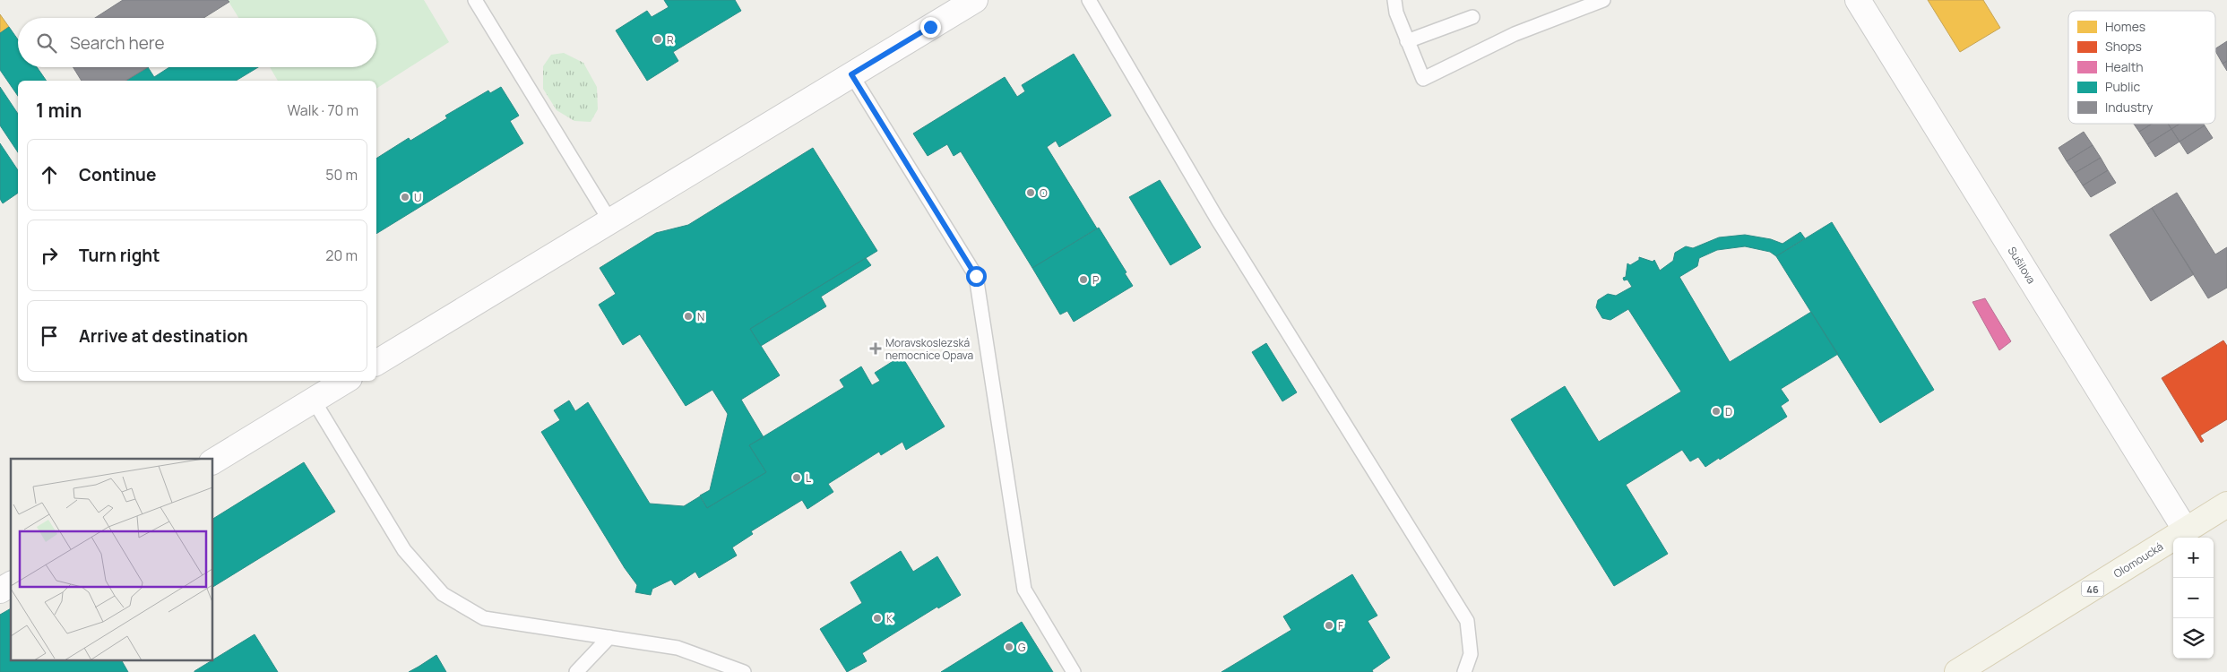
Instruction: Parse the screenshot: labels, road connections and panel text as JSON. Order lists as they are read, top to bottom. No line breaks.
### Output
{"streets":{"main road":["Olomoucká","46"],"street":["Sušilova"]},"crossings":[["Sušilova","Olomoucká"]],"places":{"other":["R","O","U","P","N","D","L","K","F","G"],"health":["Moravskoslezská nemocnice Opava"]},"legend":["Homes","Shops","Health","Public","Industry"],"page":{"search":"Search here","heading":["1 min","Walk · 70 m"],"list":[["Continue","50 m"],["Turn right","20 m"],"Arrive at destination"],"map_buttons":["+","−"]}}
